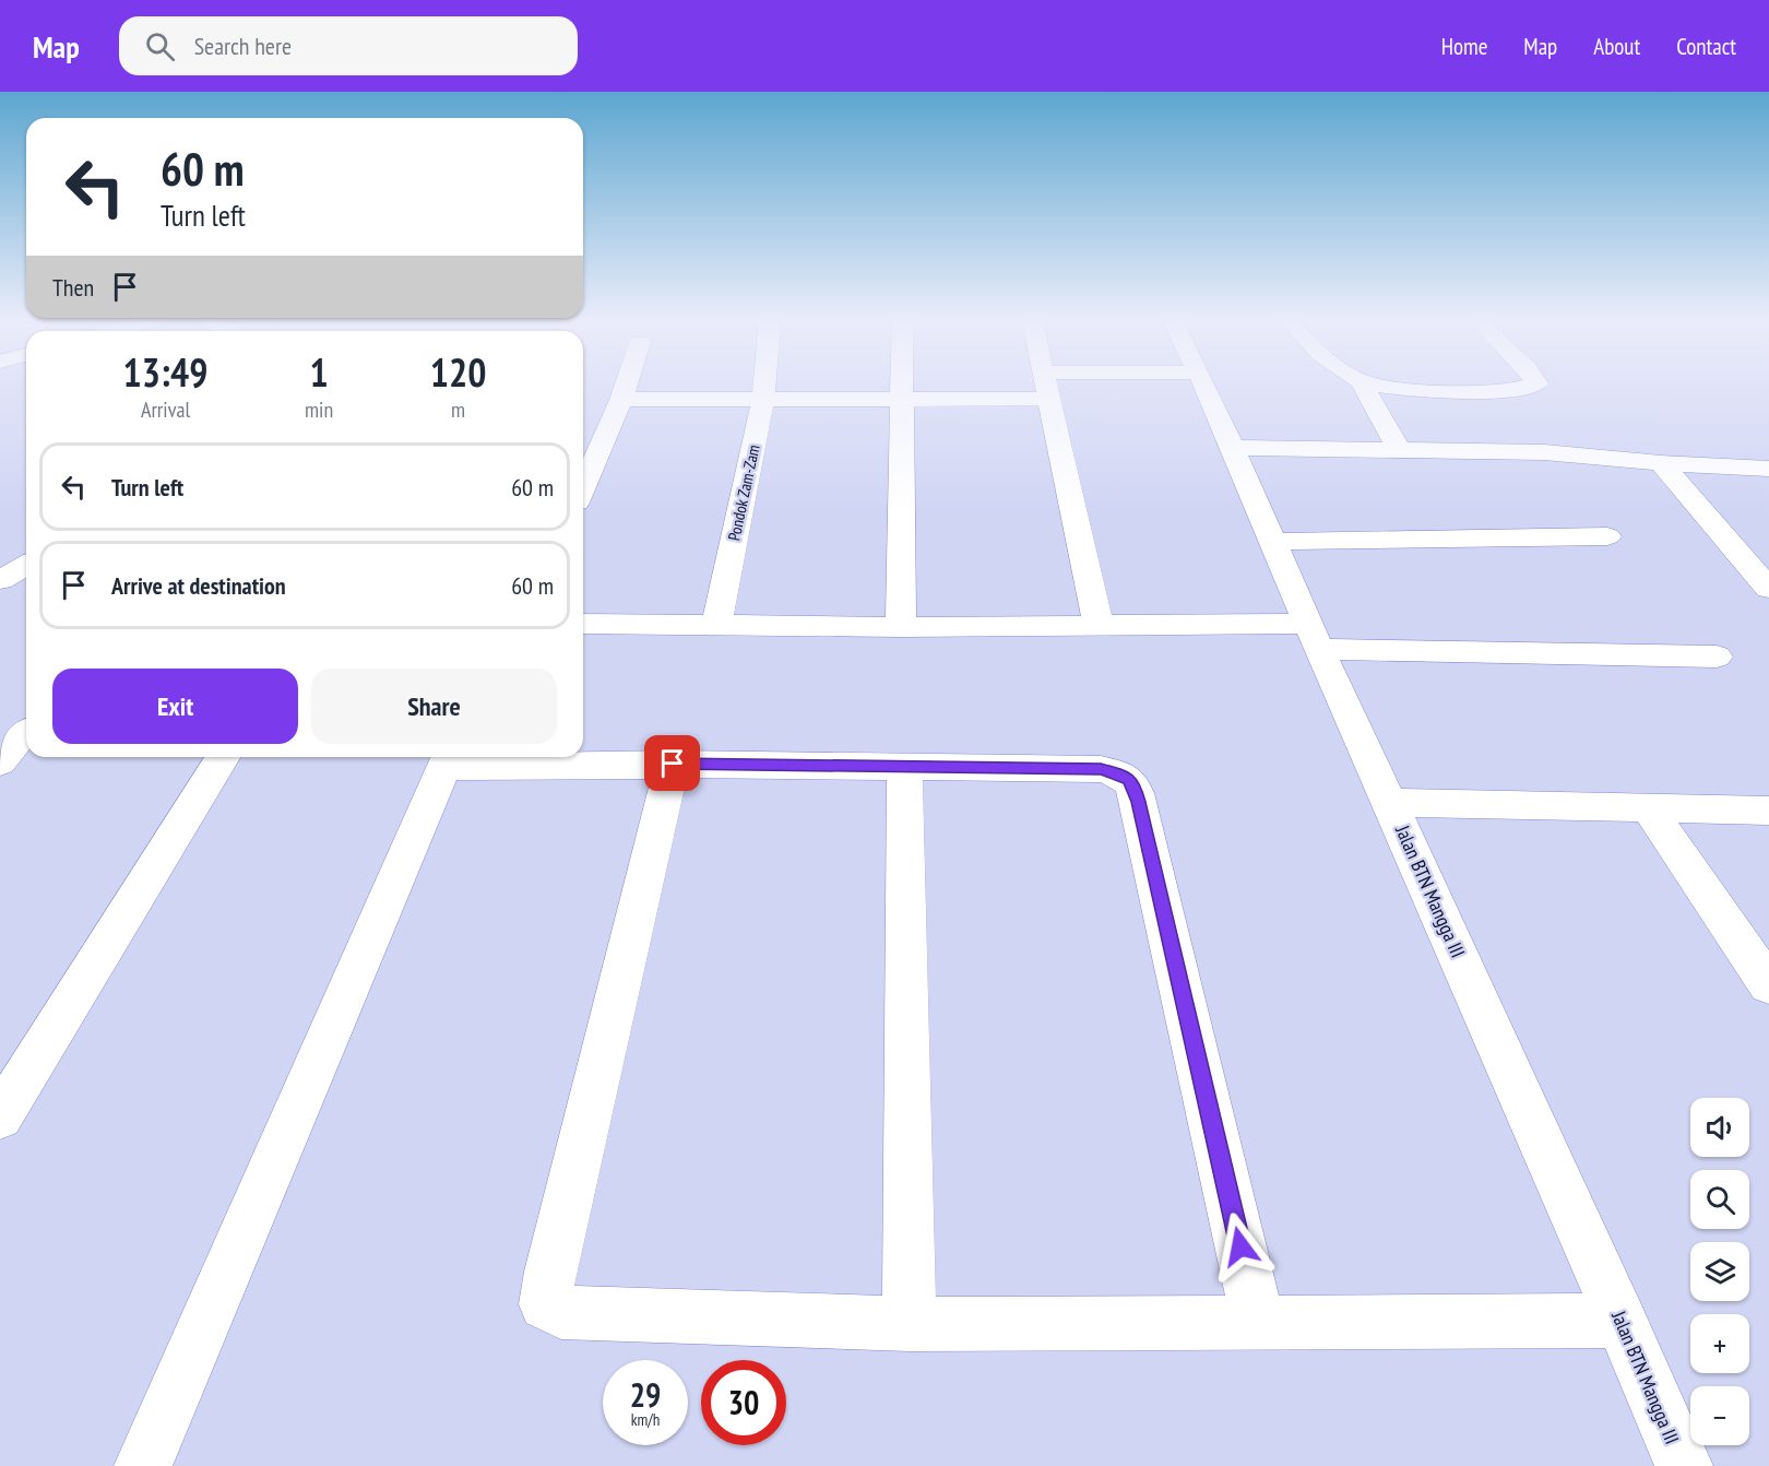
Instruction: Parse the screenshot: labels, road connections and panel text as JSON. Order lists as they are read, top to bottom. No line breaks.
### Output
{"streets":{"street":["Pondok Zam-Zam","Jalan BTN Mangga III"]},"page":{"header":"Map","search":"Search here","nav":["Home","Map","About","Contact"],"turn":["60 m","Turn left"],"then":"Then","eta":["13:49","Arrival","1","min","120","m"],"list":[{"name":"Turn left","value":"60 m"},{"name":"Arrive at destination","value":"60 m"}],"buttons":["Exit","Share"],"map_buttons":["+","−"],"speed":"29 km/h","limit":"30"}}
